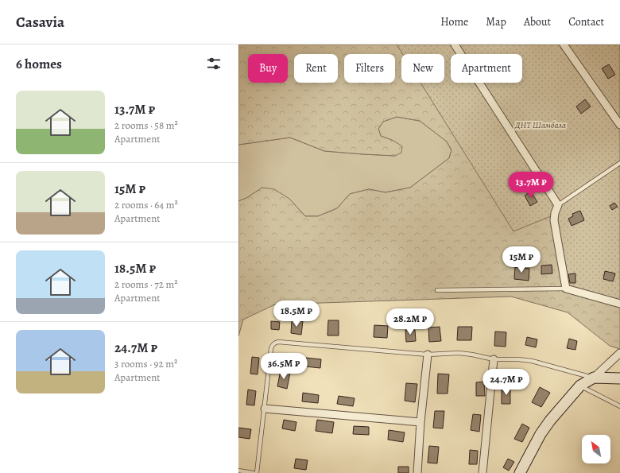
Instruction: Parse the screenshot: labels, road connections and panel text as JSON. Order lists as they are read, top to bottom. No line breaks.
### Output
{"parks":["ДНТ Шамбала"],"north":"top left","page":{"header":"Casavia","nav":["Home","Map","About","Contact"],"heading":"6 homes","chip":["Buy","Rent","Filters","New","Apartment"],"list":[{"name":"13.7M ₽","note":"2 rooms · 58 m² · Apartment"},{"name":"15M ₽","note":"2 rooms · 64 m² · Apartment"},{"name":"18.5M ₽","note":"2 rooms · 72 m² · Apartment"},{"name":"24.7M ₽","note":"3 rooms · 92 m² · Apartment"}],"price":["13.7M ₽","15M ₽","18.5M ₽","28.2M ₽","36.5M ₽","24.7M ₽"]}}
